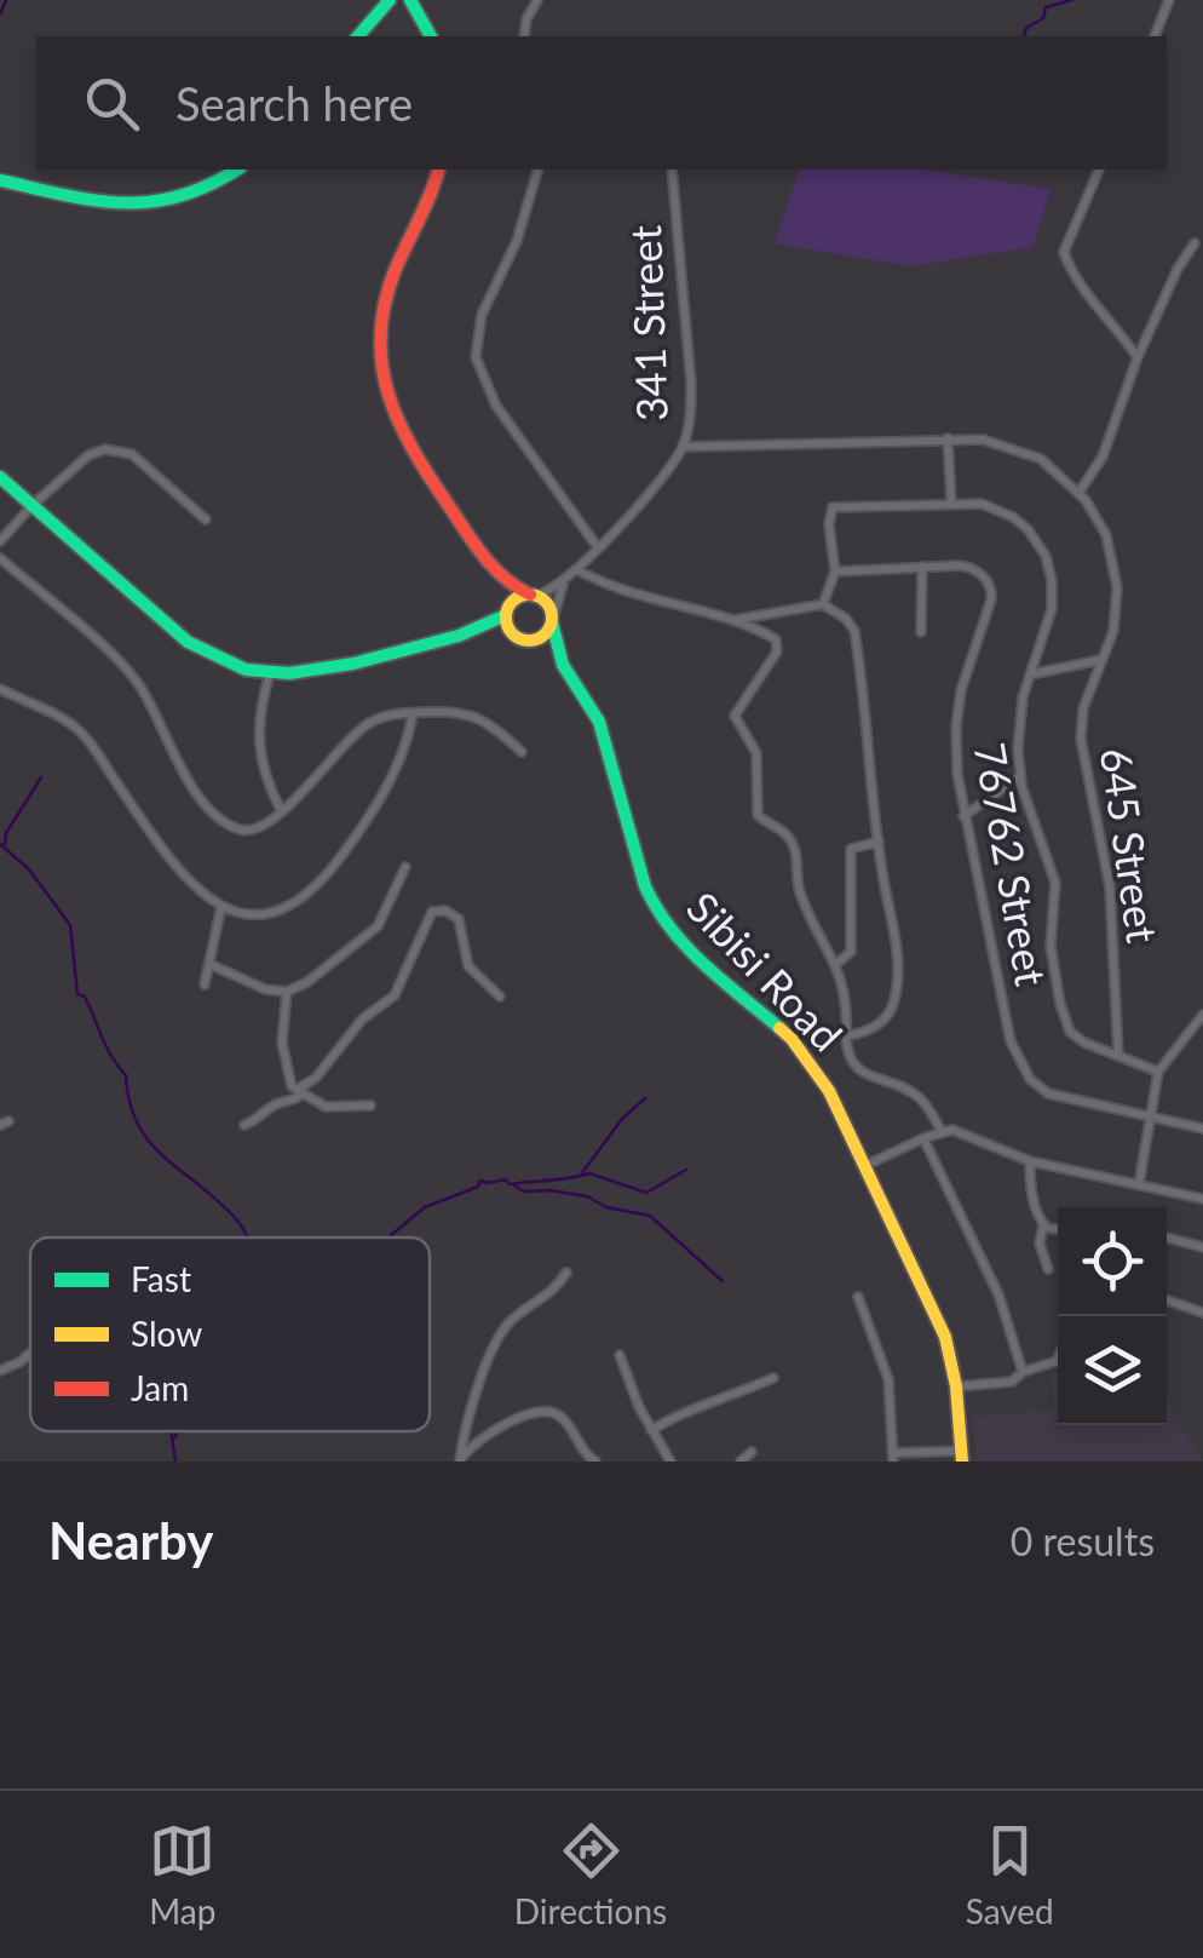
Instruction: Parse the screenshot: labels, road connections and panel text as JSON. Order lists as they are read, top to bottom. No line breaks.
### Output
{"streets":{"street":["341 Street","645 Street","76762 Street","Sibisi Road"]},"crossings":[["341 Street","645 Street"],["341 Street","Sibisi Road"],["645 Street","76762 Street"]],"legend":["Fast","Slow","Jam"],"page":{"search":"Search here","heading":["Nearby","0 results"],"nav":["Map","Directions","Saved"]}}
